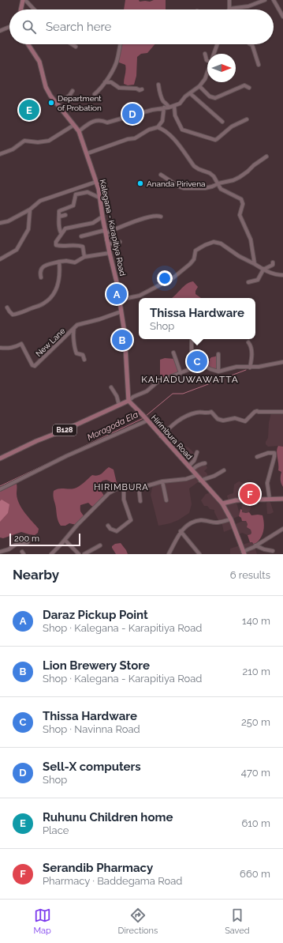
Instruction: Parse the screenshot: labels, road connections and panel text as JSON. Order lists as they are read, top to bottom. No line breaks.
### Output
{"streets":{"main road":["Kalegana - Karapitiya Road","B128","Hirimbura Road"],"street":["New Lane"]},"crossings":[["Kalegana - Karapitiya Road","New Lane"],["Kalegana - Karapitiya Road","B128"],["Kalegana - Karapitiya Road","Hirimbura Road"],["B128","Hirimbura Road"]],"districts":["KAHADUWAWATTA","HIRIMBURA"],"water":["Moragoda Ela"],"places":["Department of Probation","Ananda Pirivena"],"scale_bar":"200 m","north":"right","page":{"search":"Search here","pins":["E","D","A","B","C","F"],"popup":["Thissa Hardware","Shop"],"scale":"200 m","heading":["Nearby","6 results"],"list":[{"mark":"A","name":"Daraz Pickup Point","note":"Shop · Kalegana - Karapitiya Road","value":"140 m"},{"mark":"B","name":"Lion Brewery Store","note":"Shop · Kalegana - Karapitiya Road","value":"210 m"},{"mark":"C","name":"Thissa Hardware","note":"Shop · Navinna Road","value":"250 m"},{"mark":"D","name":"Sell-X computers","note":"Shop","value":"470 m"},{"mark":"E","name":"Ruhunu Children home","note":"Place","value":"610 m"},{"mark":"F","name":"Serandib Pharmacy","note":"Pharmacy · Baddegama Road","value":"660 m"}],"nav":["Map","Directions","Saved"]}}
